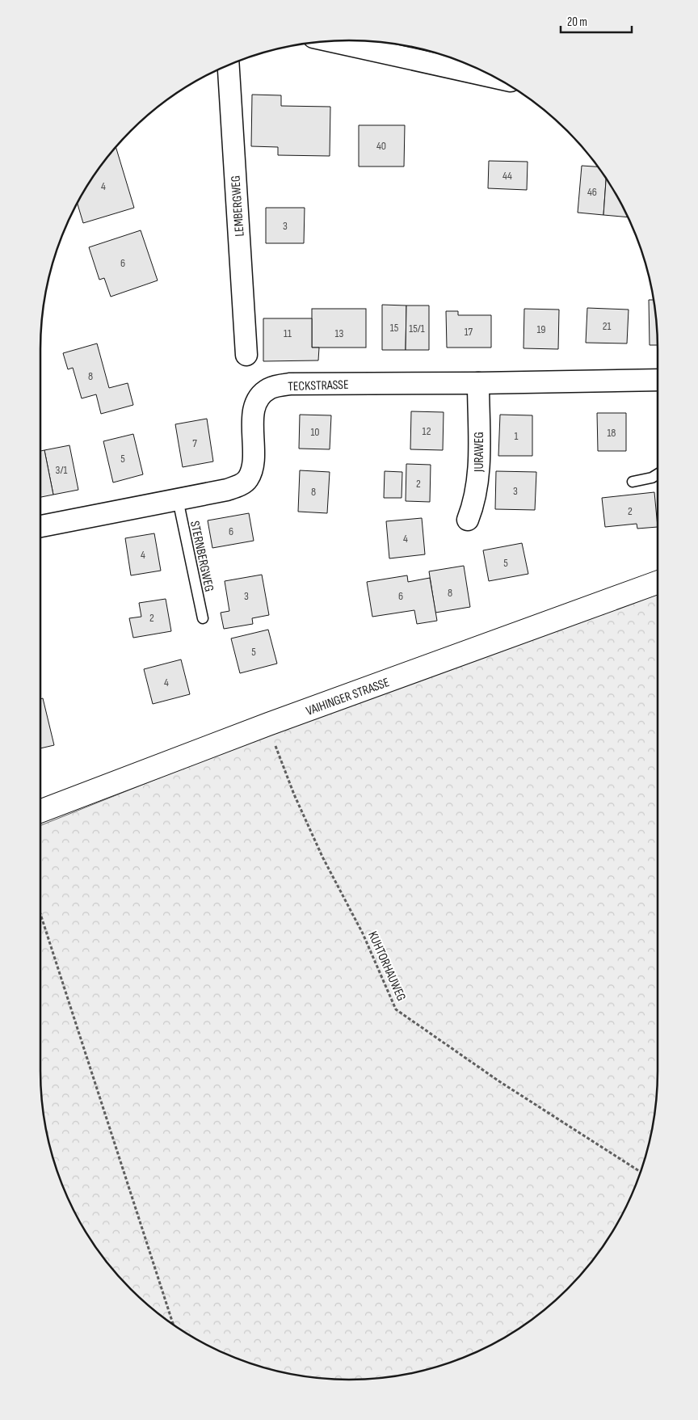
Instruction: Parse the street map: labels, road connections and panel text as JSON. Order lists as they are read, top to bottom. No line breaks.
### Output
{"streets":{"main road":["VAIHINGER STRASSE"],"street":["LEMBERGWEG","TECKSTRASSE","JURAWEG"],"lane":["STERNBERGWEG"],"path":["KUHTORHAUWEG"]},"crossings":[["TECKSTRASSE","JURAWEG"],["TECKSTRASSE","STERNBERGWEG"],["VAIHINGER STRASSE","KUHTORHAUWEG"]],"house_numbers":["40","44","4","46","3","6","21","15","15/1","19","17","11","13","8","12","10","18","1","7","5","3/1","2","3","8","2","6","4","4","5","8","3","6","2","5","4"],"scale_bar":"20 m"}
